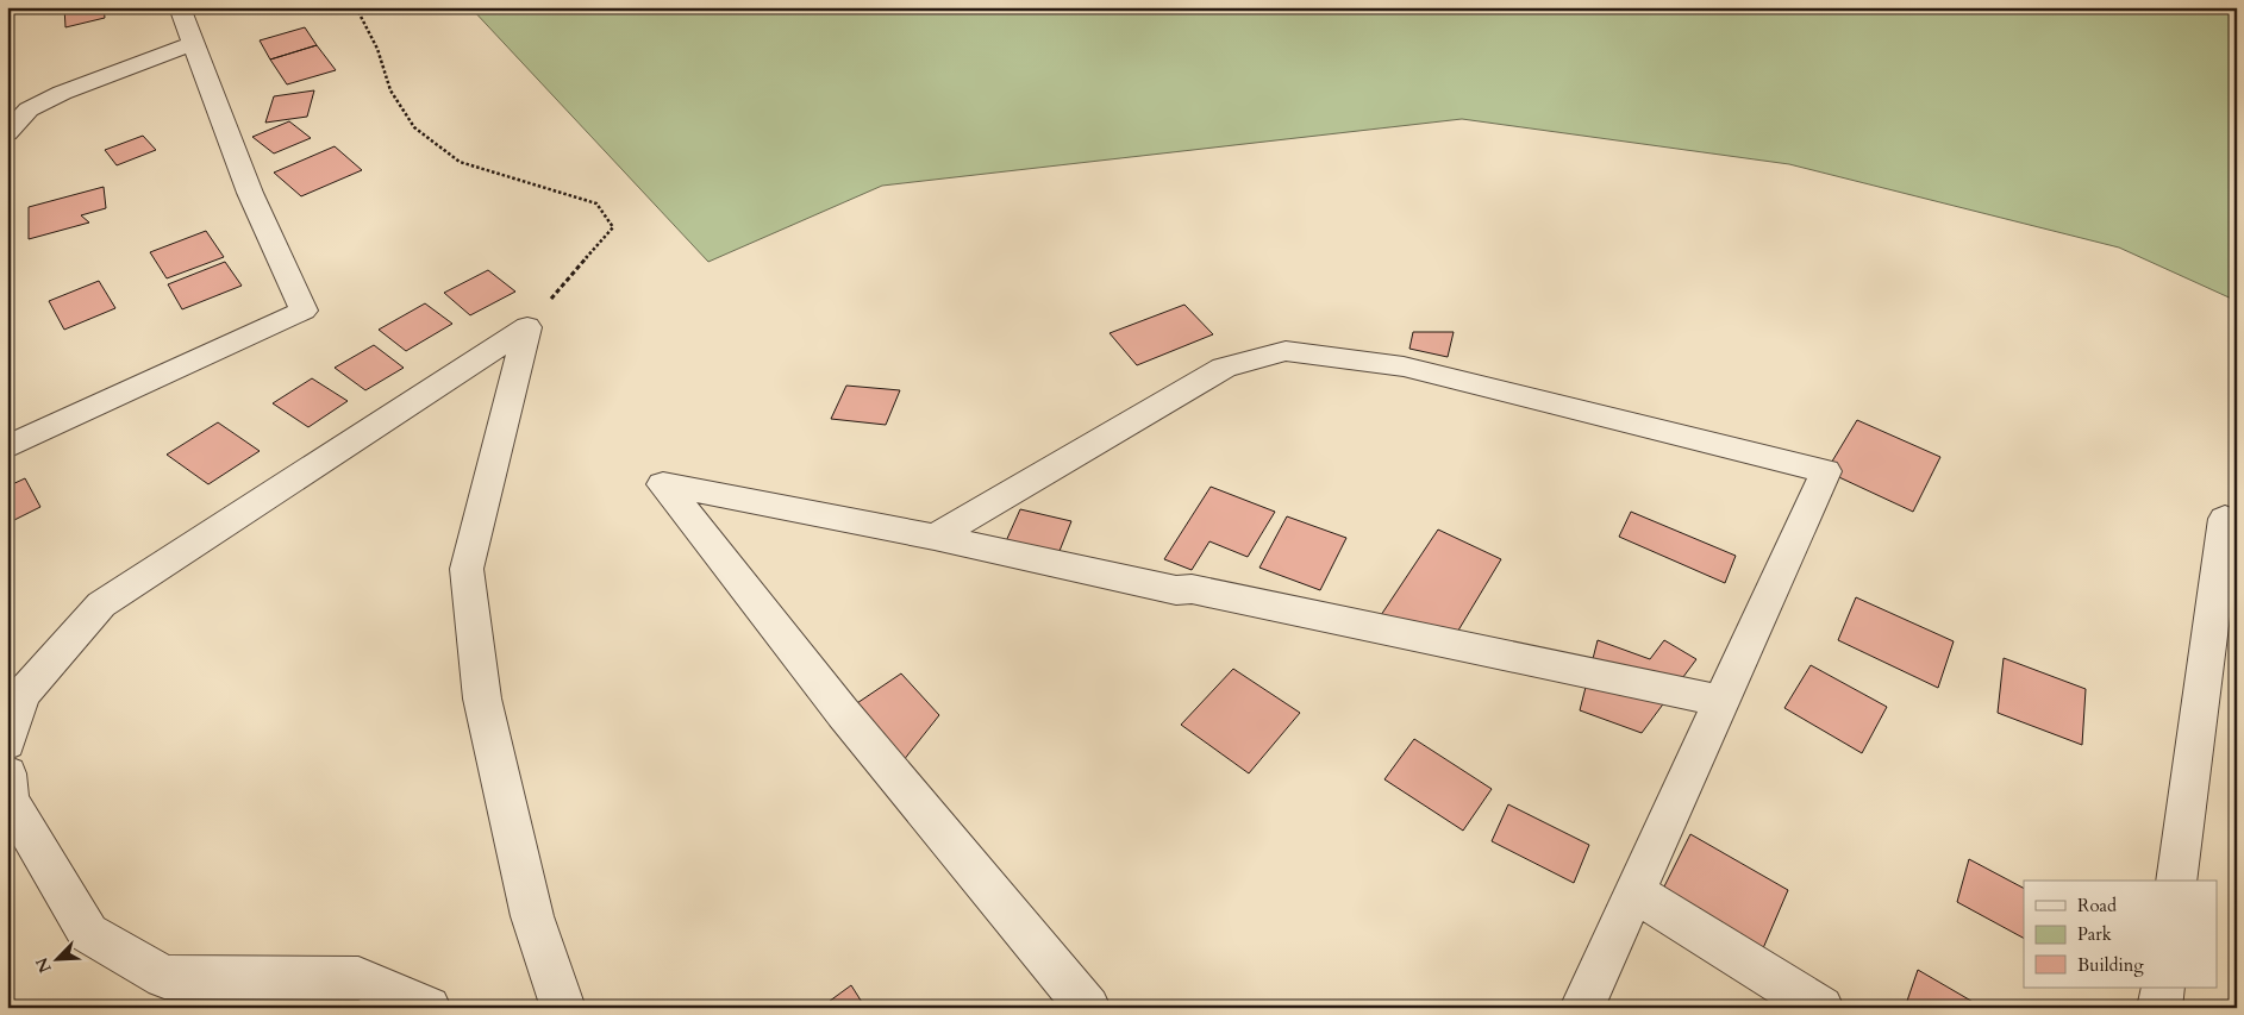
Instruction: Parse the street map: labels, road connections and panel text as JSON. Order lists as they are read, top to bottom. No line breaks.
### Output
{"legend":["Road","Park","Building"],"north":"bottom left"}
